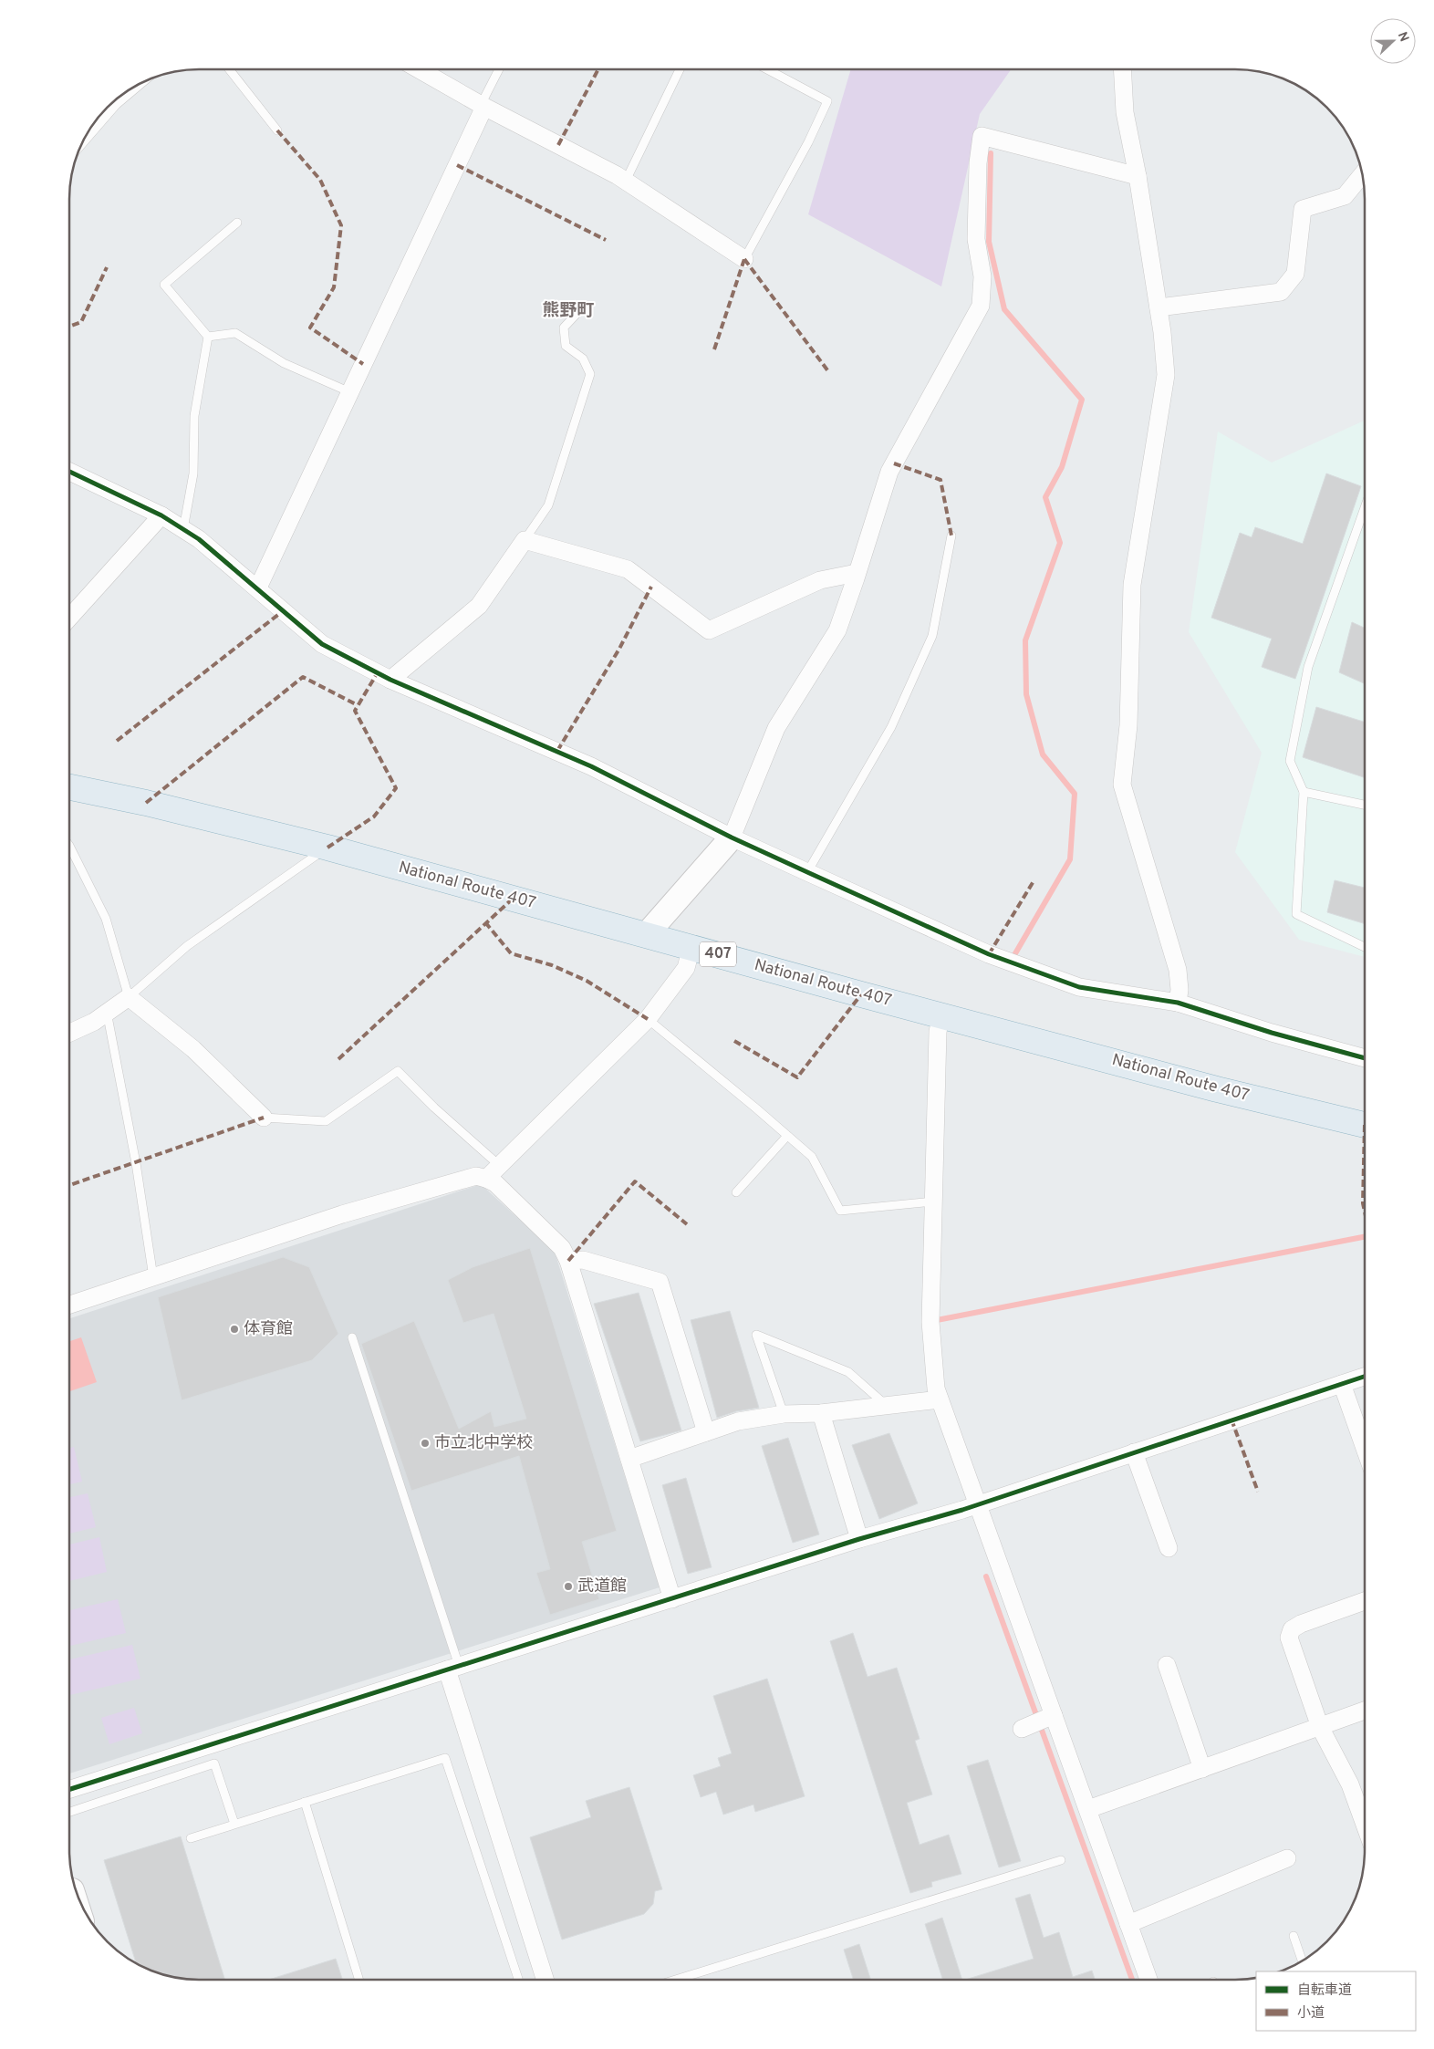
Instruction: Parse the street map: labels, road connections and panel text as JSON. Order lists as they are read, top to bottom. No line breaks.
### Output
{"streets":{"highway":["National Route 407","407"]},"districts":["熊野町"],"places":["体育館","市立北中学校","武道館"],"legend":["自転車道","小道"],"north":"right"}
